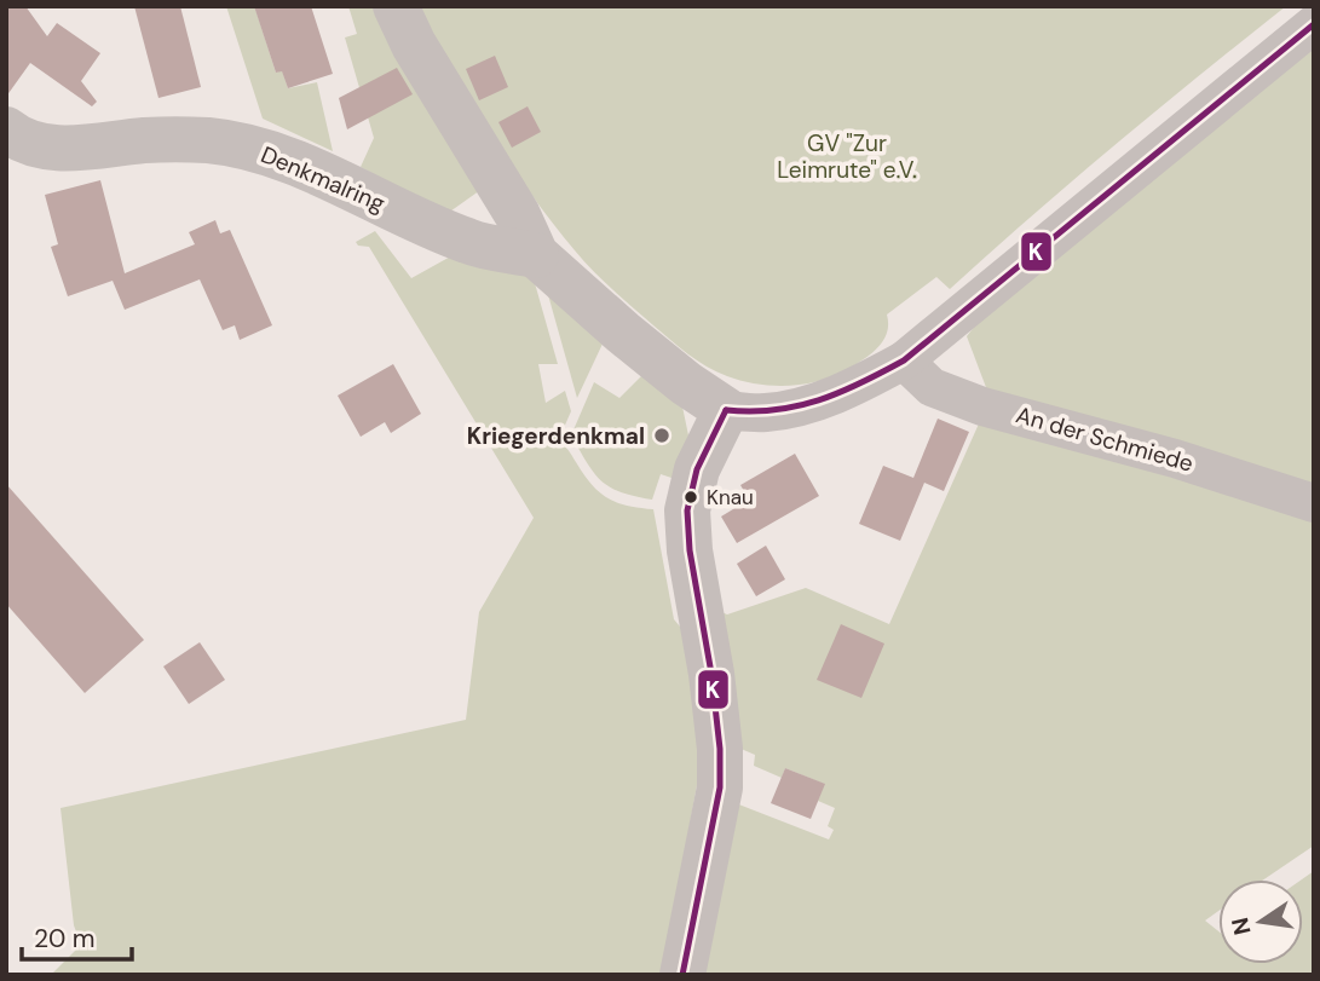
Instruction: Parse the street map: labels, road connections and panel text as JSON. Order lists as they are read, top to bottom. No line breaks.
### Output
{"streets":{"street":["Denkmalring","An der Schmiede"]},"parks":["GV \"Zur Leimrute\" e.V."],"places":["Kriegerdenkmal","Knau"],"lines":["transit line K"],"scale_bar":"20 m","north":"left"}
